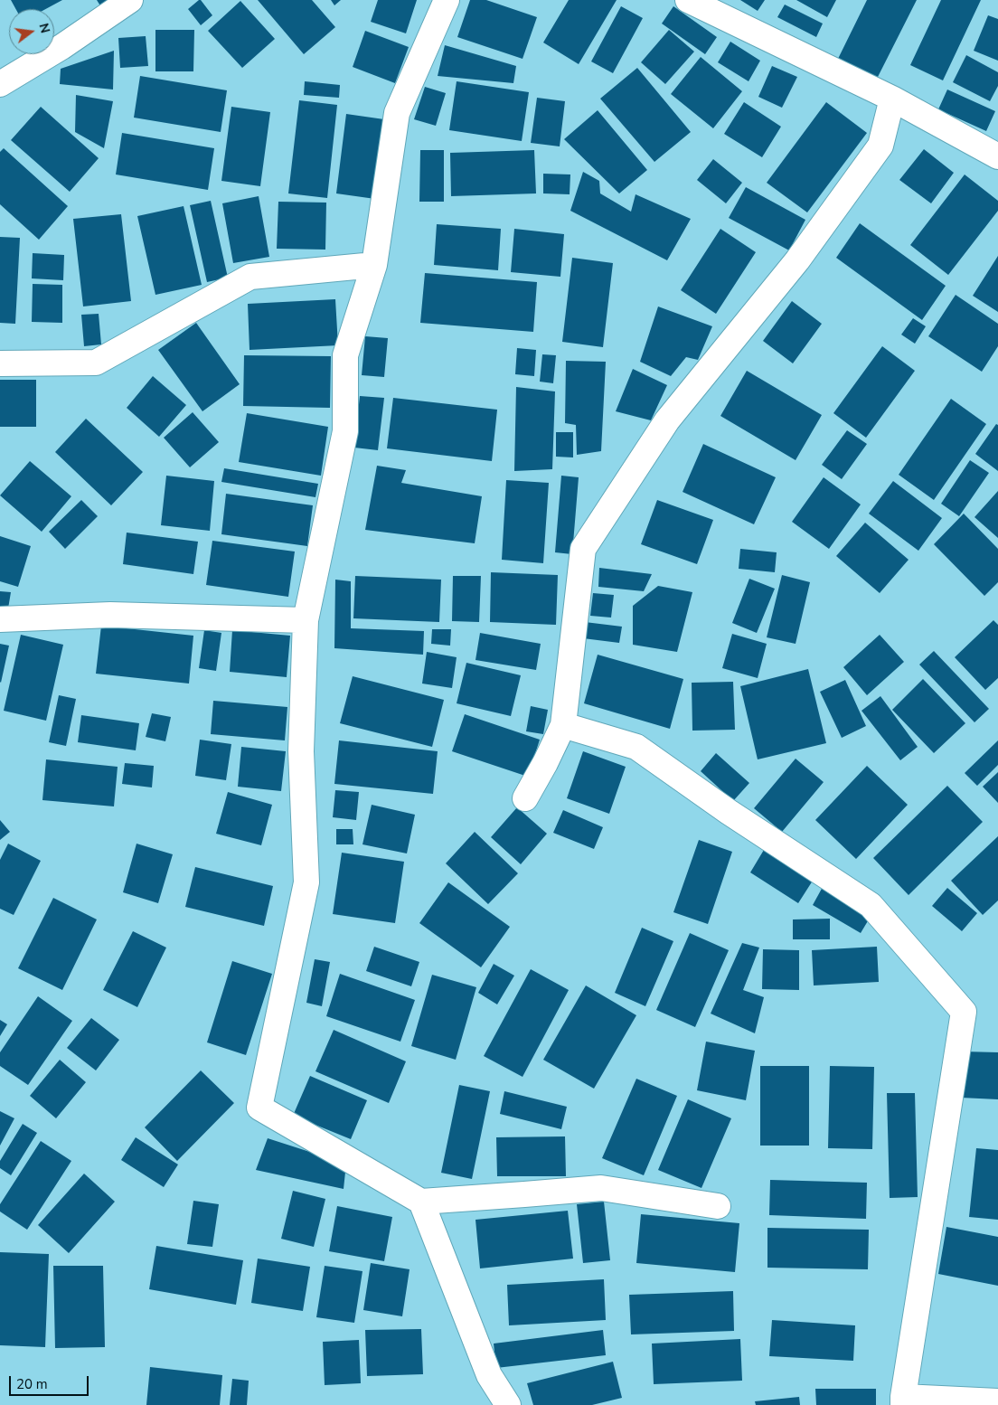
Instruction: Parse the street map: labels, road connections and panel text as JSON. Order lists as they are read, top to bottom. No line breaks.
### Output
{"scale_bar":"20 m","north":"right"}
